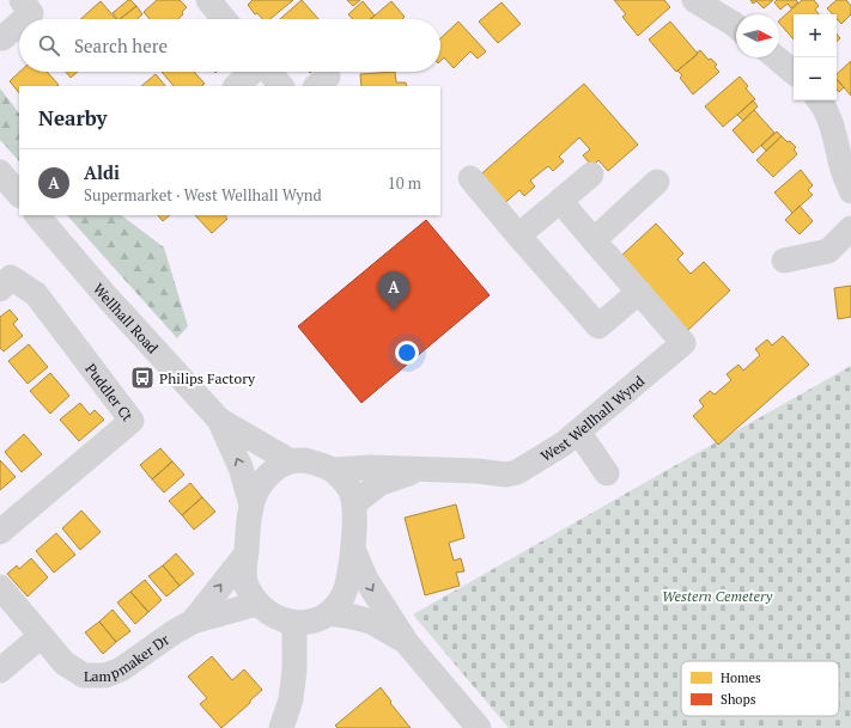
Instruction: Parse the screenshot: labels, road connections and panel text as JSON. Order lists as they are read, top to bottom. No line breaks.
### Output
{"streets":{"street":["Wellhall Road","Puddler Ct","West Wellhall Wynd","Lampmaker Dr"]},"crossings":[["Wellhall Road","West Wellhall Wynd"],["Wellhall Road","Lampmaker Dr"],["West Wellhall Wynd","Lampmaker Dr"]],"parks":["Western Cemetery"],"places":{"bus stop":["Philips Factory"]},"legend":["Homes","Shops"],"north":"right","page":{"map_buttons":["+","−"],"search":"Search here","heading":"Nearby","list":[{"mark":"A","name":"Aldi","note":"Supermarket · West Wellhall Wynd","value":"10 m"}],"pins":"A"}}
